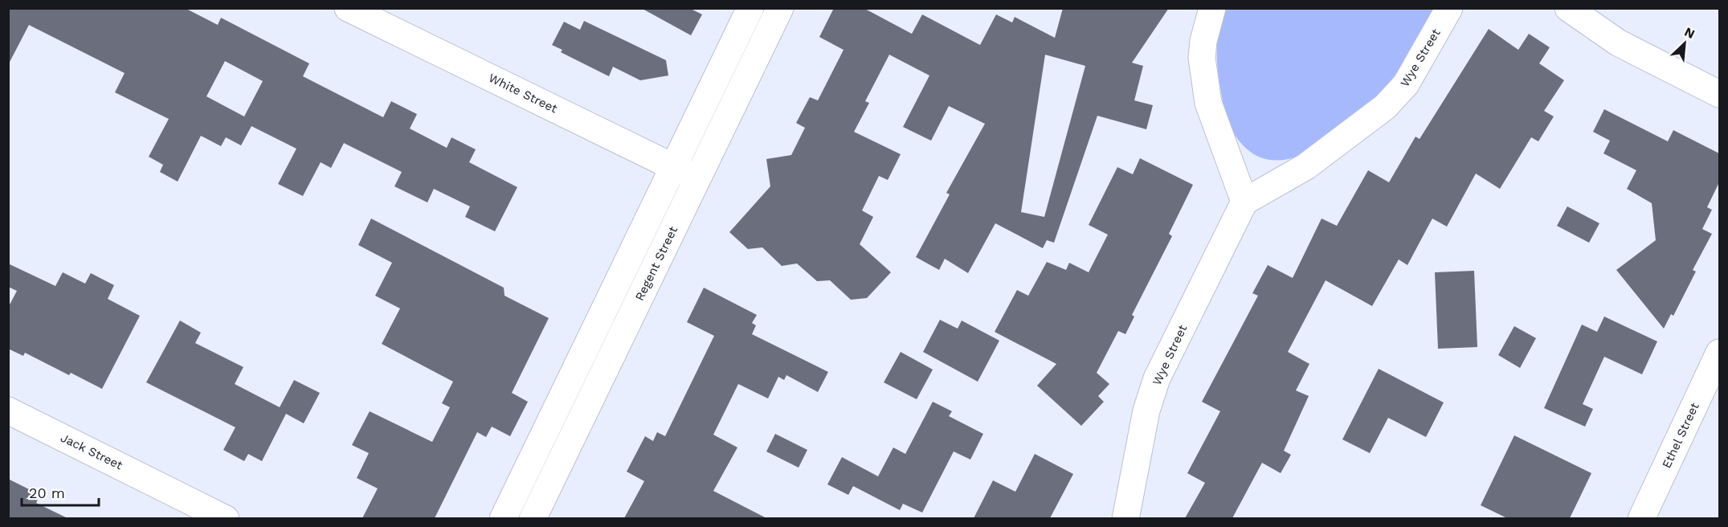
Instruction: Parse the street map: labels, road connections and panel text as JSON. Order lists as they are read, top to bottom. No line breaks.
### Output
{"streets":{"street":["Wye Street","White Street","Regent Street","Ethel Street","Jack Street"]},"crossings":[["White Street","Regent Street"]],"scale_bar":"20 m","north":"top right"}
